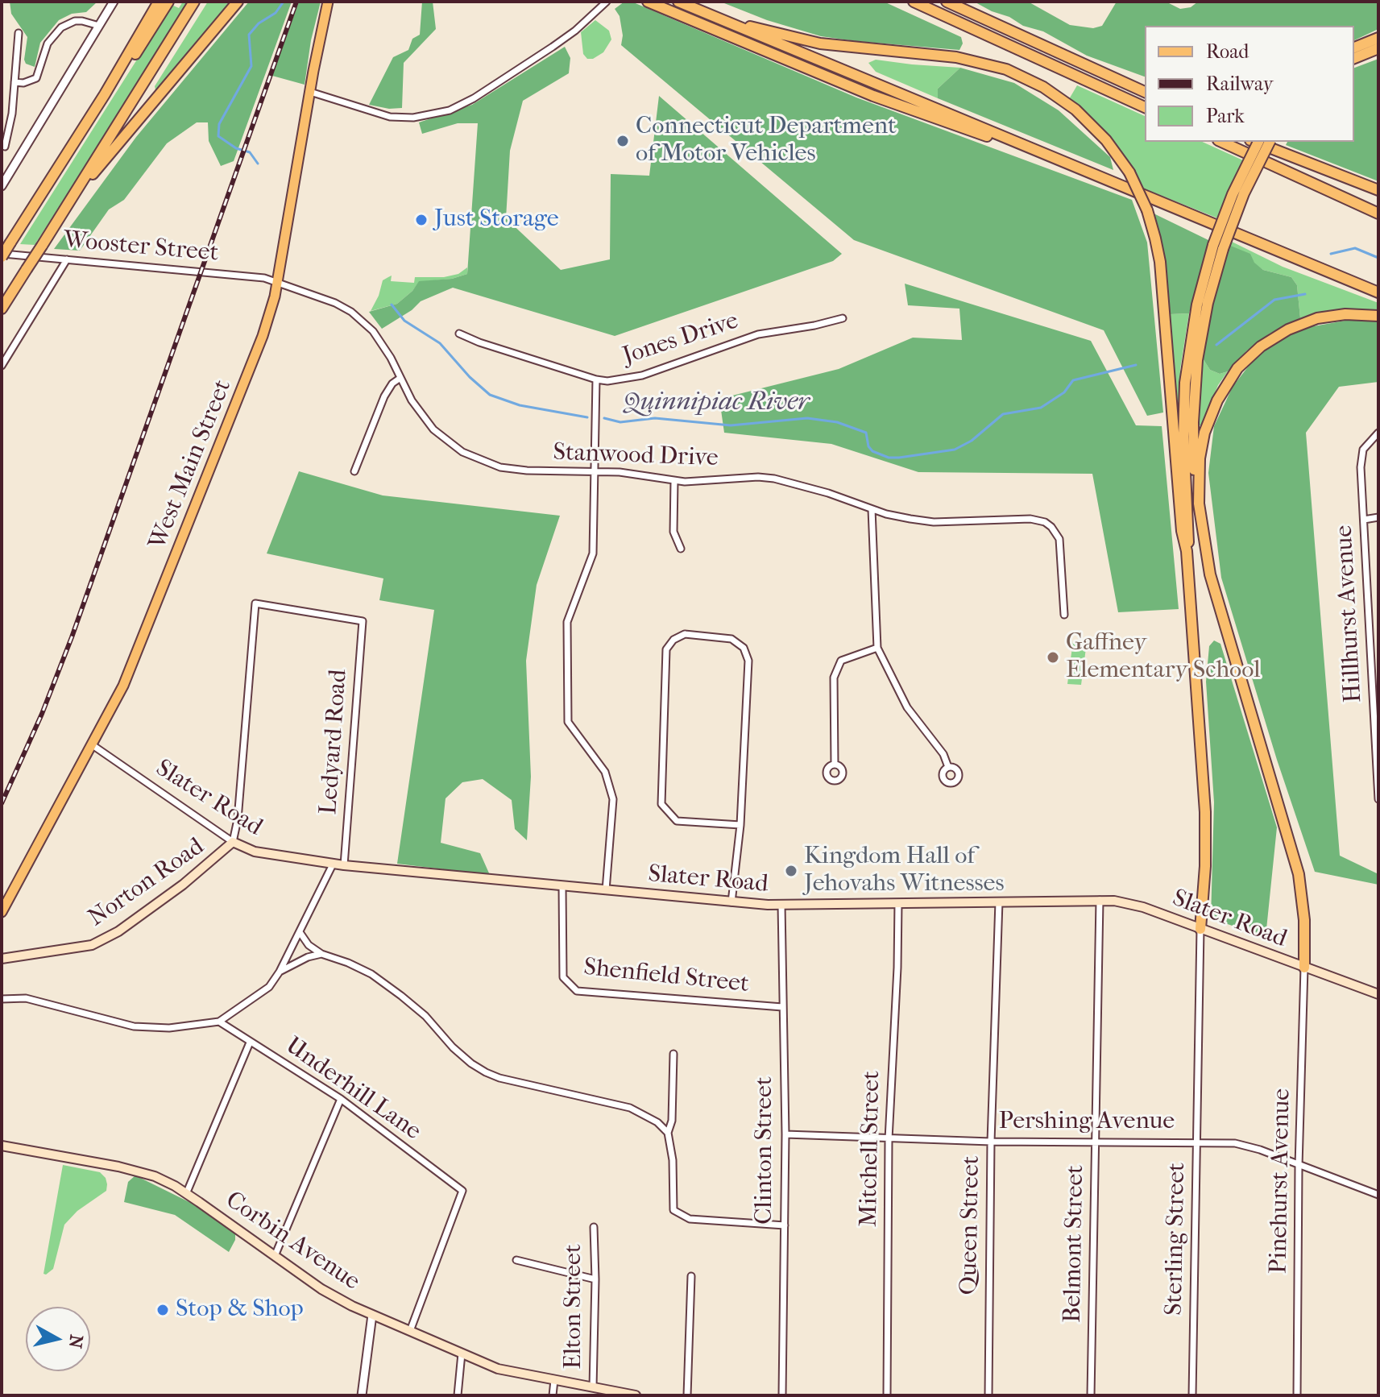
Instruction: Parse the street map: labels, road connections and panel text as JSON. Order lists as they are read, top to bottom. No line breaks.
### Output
{"streets":{"main road":["West Main Street","Slater Road","Norton Road","Corbin Avenue"],"street":["Wooster Street","Jones Drive","Stanwood Drive","Hillhurst Avenue","Ledyard Road","Shenfield Street","Underhill Lane","Pershing Avenue","Mitchell Street","Clinton Street","Pinehurst Avenue","Queen Street","Sterling Street","Belmont Street","Elton Street"]},"crossings":[["Wooster Street","Stanwood Drive"],["Wooster Street","West Main Street"],["Stanwood Drive","West Main Street"],["West Main Street","Slater Road"],["Ledyard Road","Slater Road"],["Ledyard Road","Norton Road"],["Slater Road","Norton Road"],["Slater Road","Shenfield Street"],["Slater Road","Mitchell Street"],["Slater Road","Clinton Street"],["Slater Road","Pinehurst Avenue"],["Slater Road","Queen Street"],["Slater Road","Sterling Street"],["Slater Road","Belmont Street"],["Shenfield Street","Clinton Street"],["Underhill Lane","Corbin Avenue"],["Pershing Avenue","Mitchell Street"],["Pershing Avenue","Clinton Street"],["Pershing Avenue","Pinehurst Avenue"],["Pershing Avenue","Queen Street"],["Pershing Avenue","Sterling Street"],["Pershing Avenue","Belmont Street"],["Corbin Avenue","Elton Street"]],"water":["Quinnipiac River"],"places":["Connecticut Department of Motor Vehicles","Just Storage","Gaffney Elementary School","Kingdom Hall of Jehovahs Witnesses","Stop & Shop"],"legend":["Road","Railway","Park"],"north":"right"}
